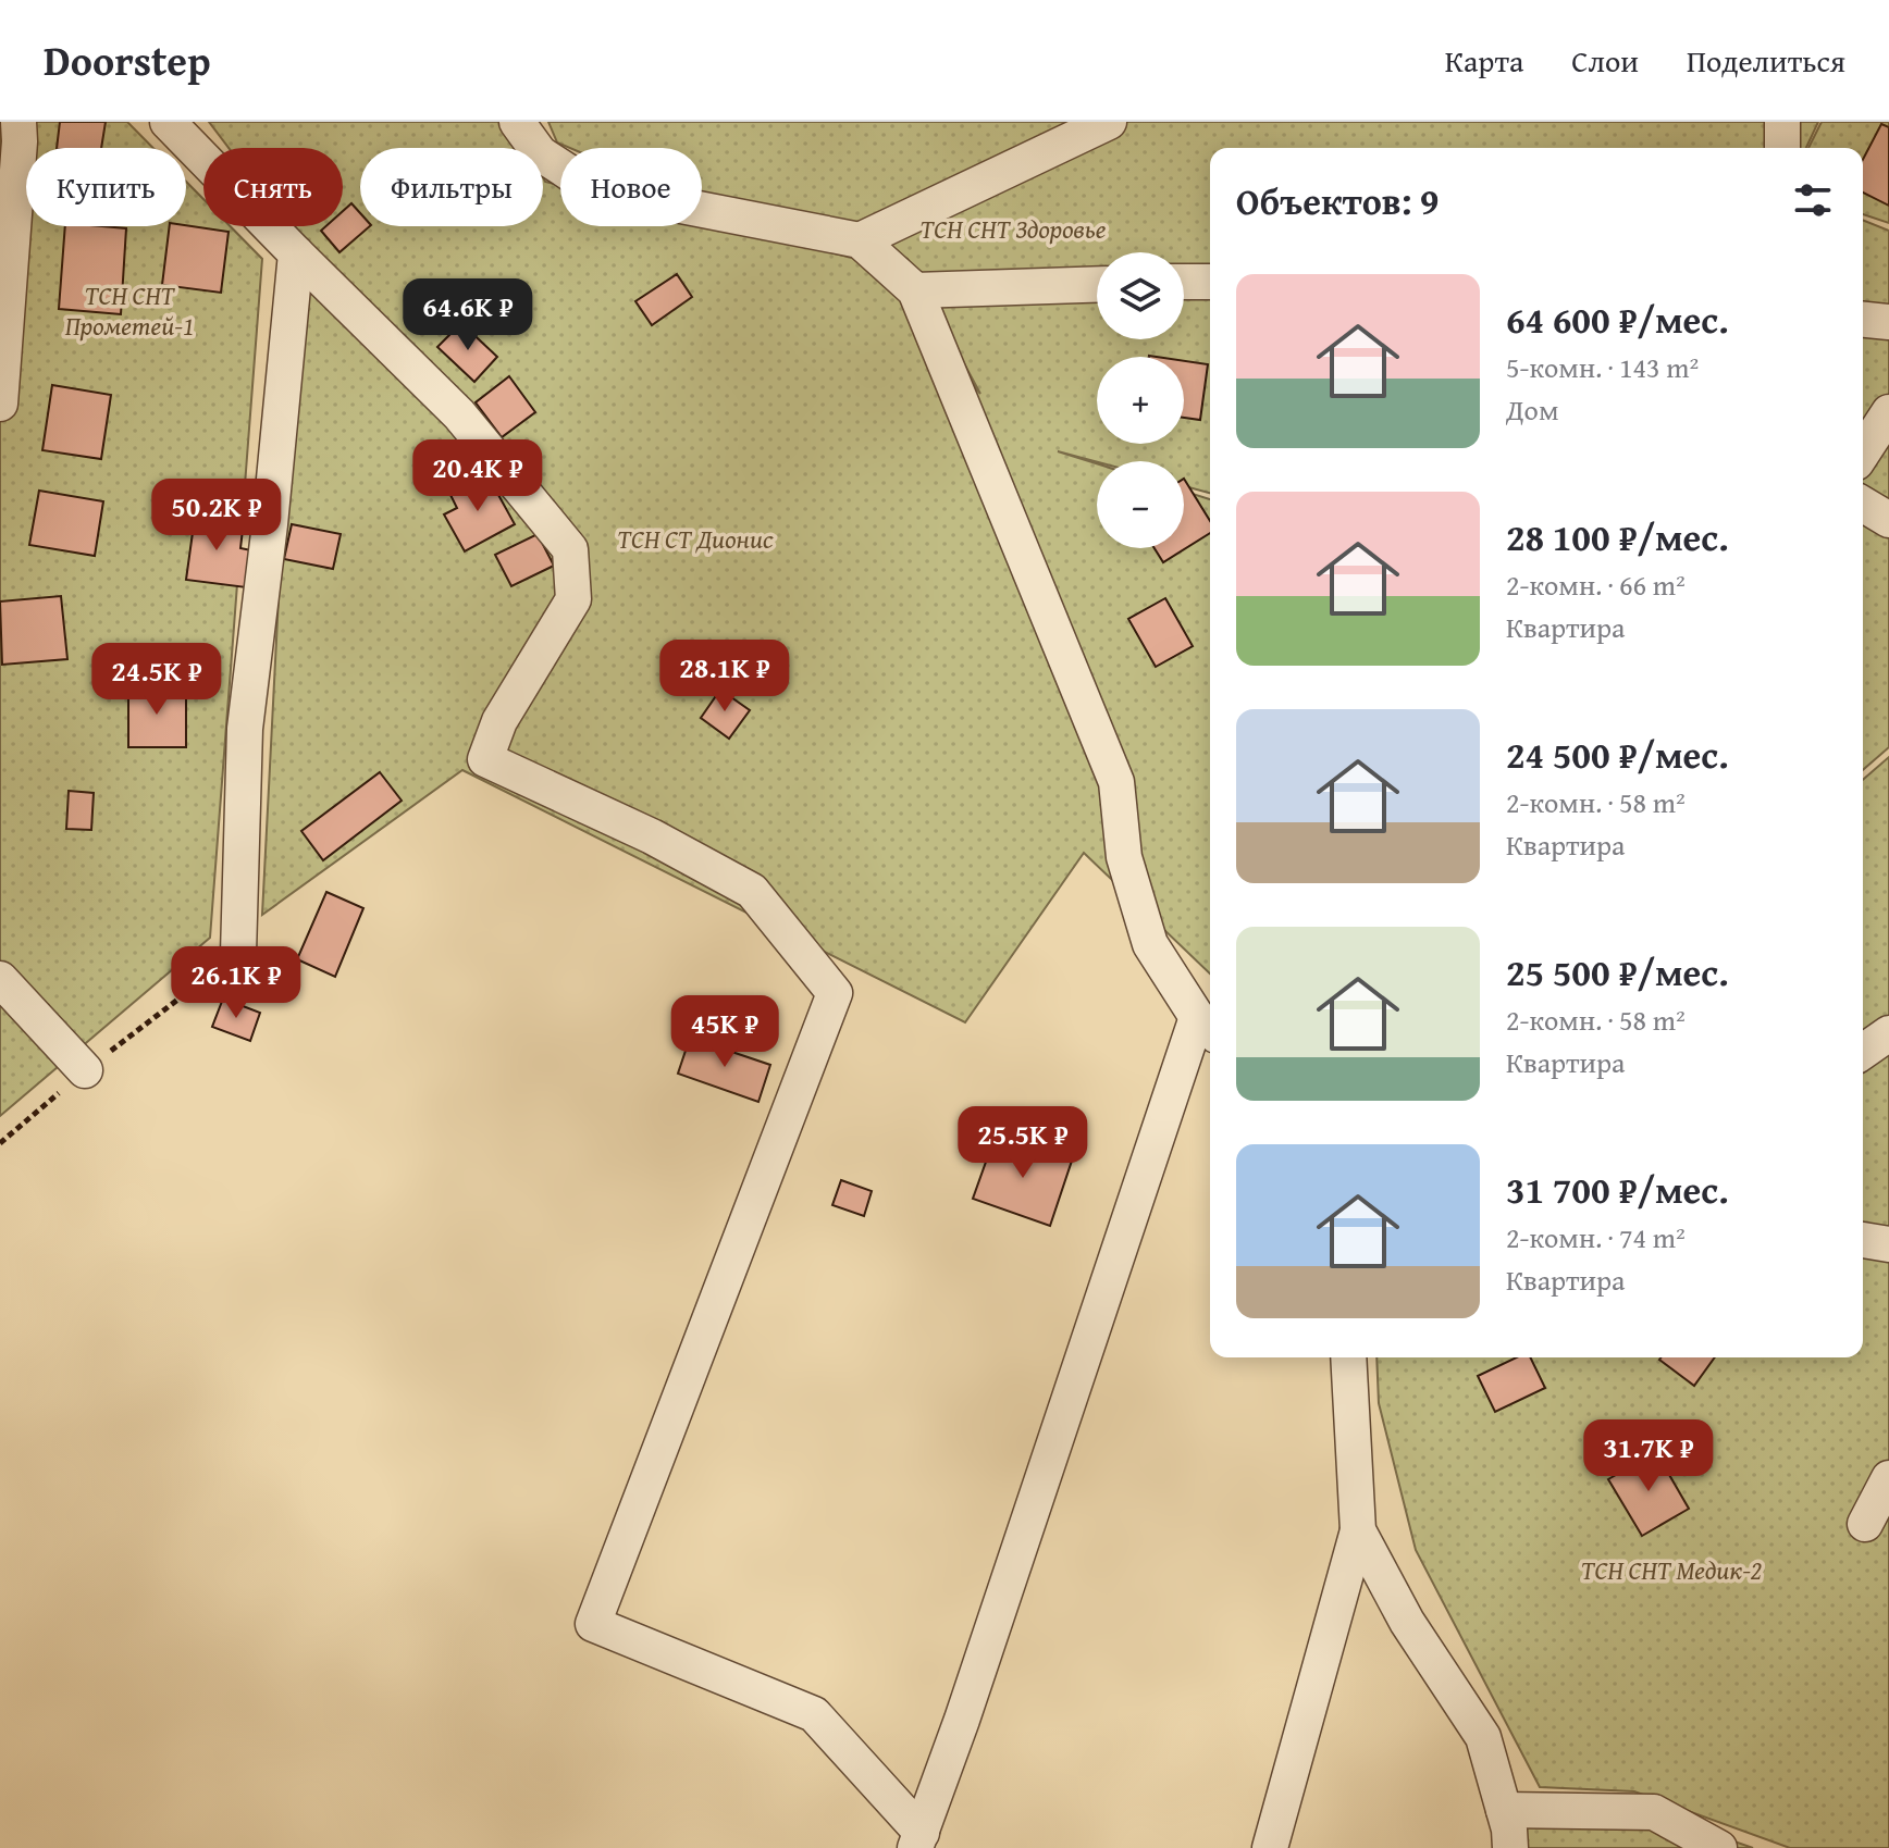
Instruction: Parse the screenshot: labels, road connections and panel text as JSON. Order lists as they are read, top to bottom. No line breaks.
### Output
{"parks":["ТСН СНТ Здоровье","ТСН СНТ Прометей-1","ТСН СТ Дионис","ТСН СНТ Медик-2"],"page":{"header":"Doorstep","nav":["Карта","Слои","Поделиться"],"chip":["Купить","Снять","Фильтры","Новое"],"heading":"Объектов: 9","map_buttons":["+","−"],"list":[{"name":"64 600 ₽/мес.","note":"5-комн. · 143 m² · Дом"},{"name":"28 100 ₽/мес.","note":"2-комн. · 66 m² · Квартира"},{"name":"24 500 ₽/мес.","note":"2-комн. · 58 m² · Квартира"},{"name":"25 500 ₽/мес.","note":"2-комн. · 58 m² · Квартира"},{"name":"31 700 ₽/мес.","note":"2-комн. · 74 m² · Квартира"}],"price":["64.6K ₽","20.4K ₽","50.2K ₽","28.1K ₽","24.5K ₽","26.1K ₽","45K ₽","25.5K ₽","31.7K ₽"]}}
